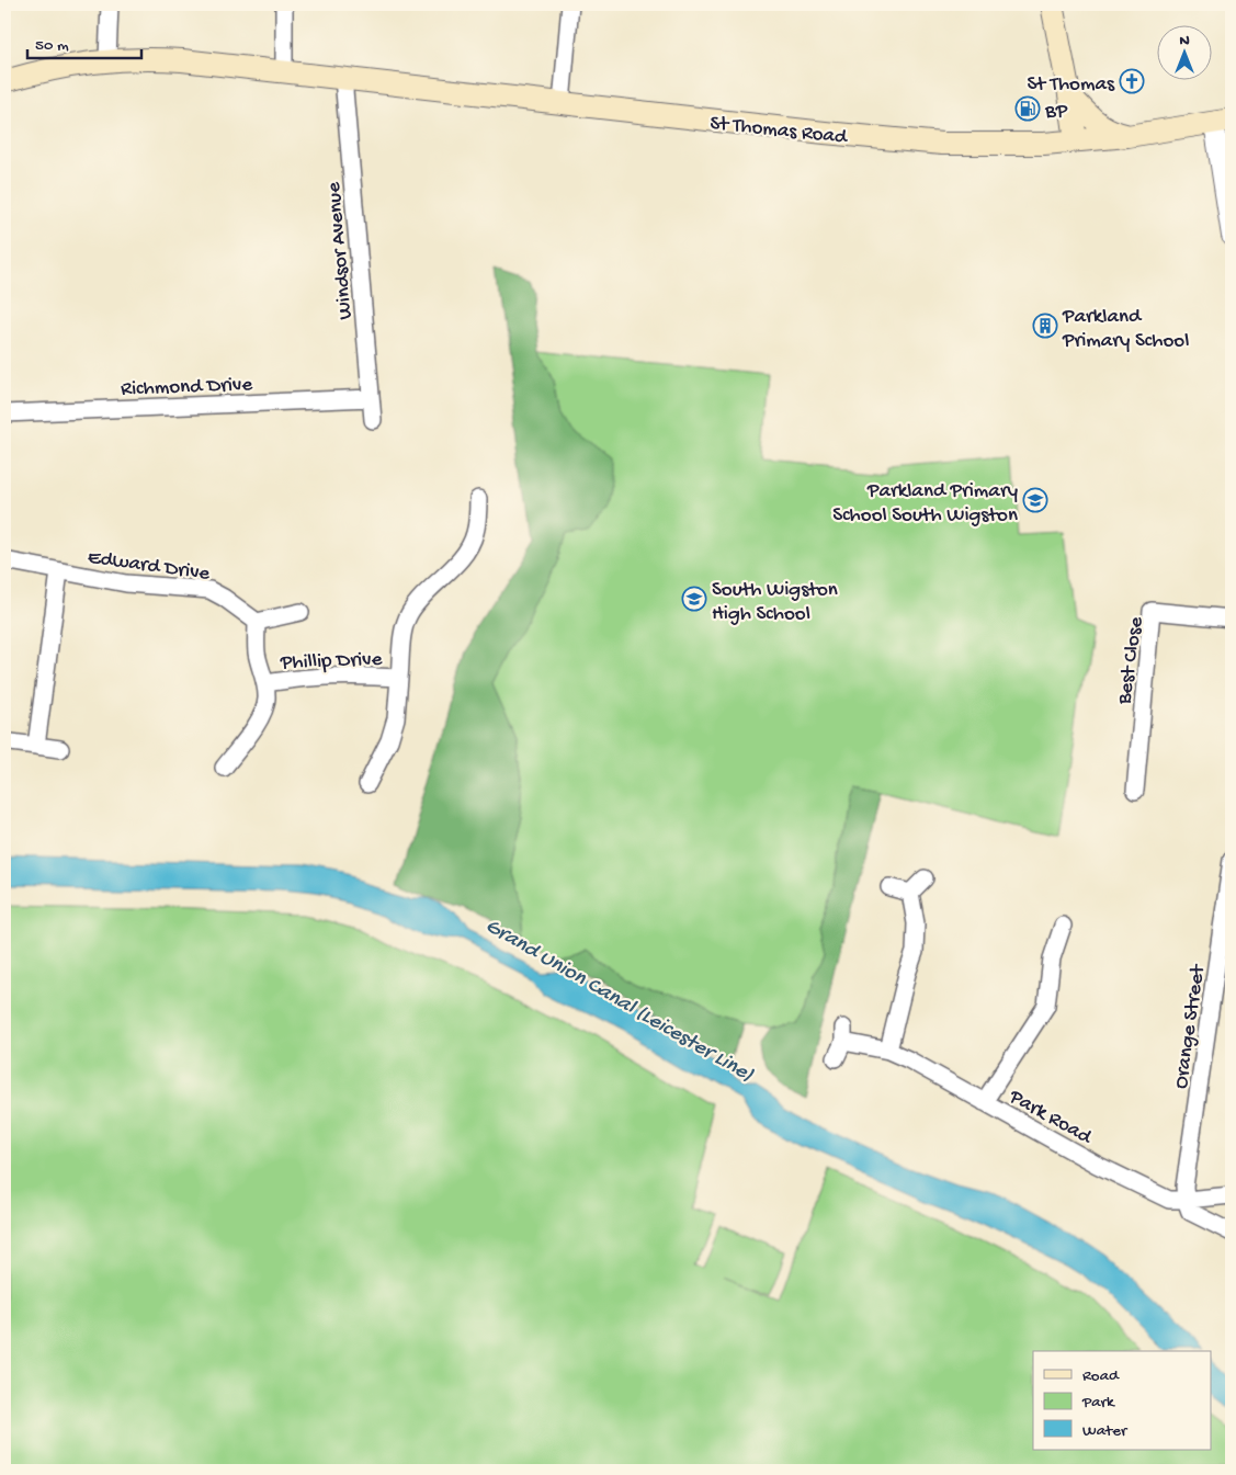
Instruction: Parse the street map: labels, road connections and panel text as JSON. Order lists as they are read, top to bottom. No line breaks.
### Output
{"streets":{"main road":["St Thomas Road"],"street":["Windsor Avenue","Richmond Drive","Edward Drive","Phillip Drive","Best Close","Orange Street","Park Road"]},"crossings":[["St Thomas Road","Windsor Avenue"],["Windsor Avenue","Richmond Drive"],["Orange Street","Park Road"]],"water":["Grand Union Canal (Leicester Line)"],"places":{"church":["St Thomas"],"fuel station":["BP"],"building":["Parkland Primary School"],"school or university":["Parkland Primary School South Wigston","South Wigston High School"]},"legend":["Road","Park","Water"],"scale_bar":"50 m","north":"top"}
